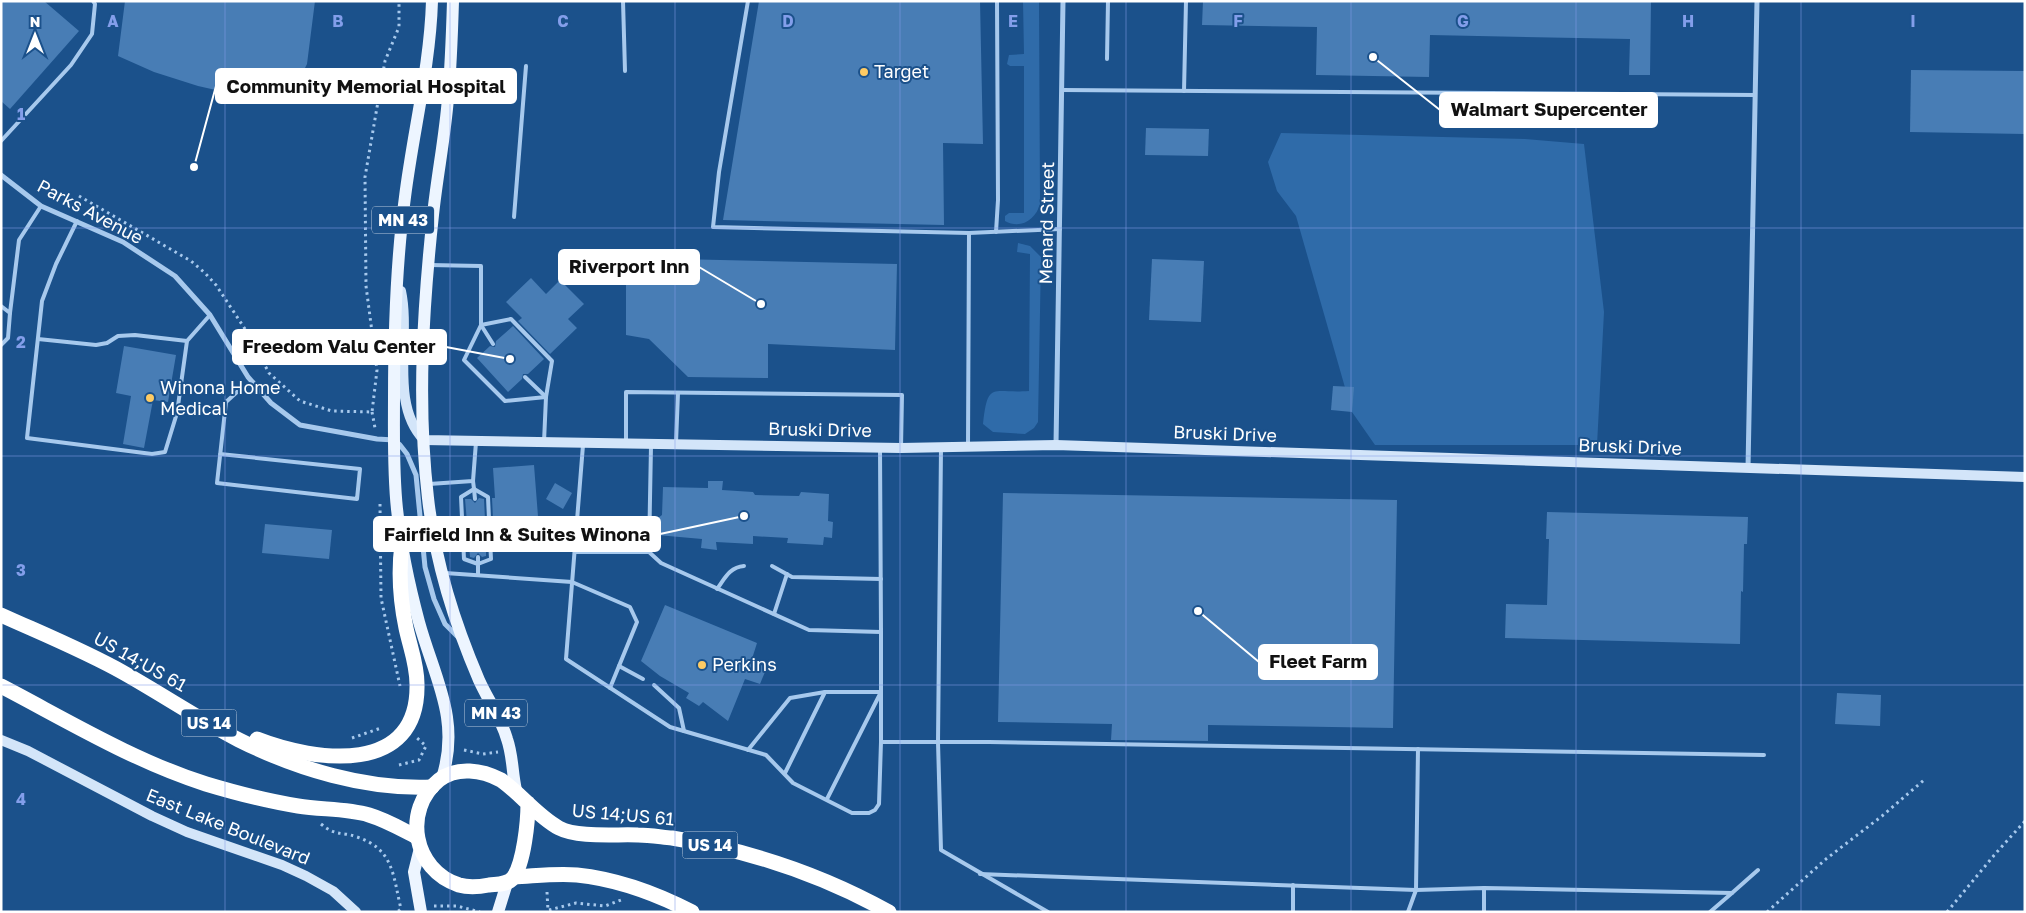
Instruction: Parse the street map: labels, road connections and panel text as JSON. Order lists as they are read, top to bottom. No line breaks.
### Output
{"streets":{"highway":["US 14;US 61","US 14"],"main road":["MN 43"],"street":["Parks Avenue","Menard Street","Bruski Drive","East Lake Boulevard"]},"crossings":[["Parks Avenue","MN 43"],["MN 43","Bruski Drive"],["MN 43","US 14;US 61"],["Menard Street","Bruski Drive"]],"places":["Walmart Supercenter","Target","Community Memorial Hospital","Riverport Inn","Freedom Valu Center","Winona Home Medical","Fairfield Inn & Suites Winona","Fleet Farm","Perkins"],"north":"top","grid":{"columns":["A","B","C","D","E","F","G","H","I"],"rows":["1","2","3","4"]}}
